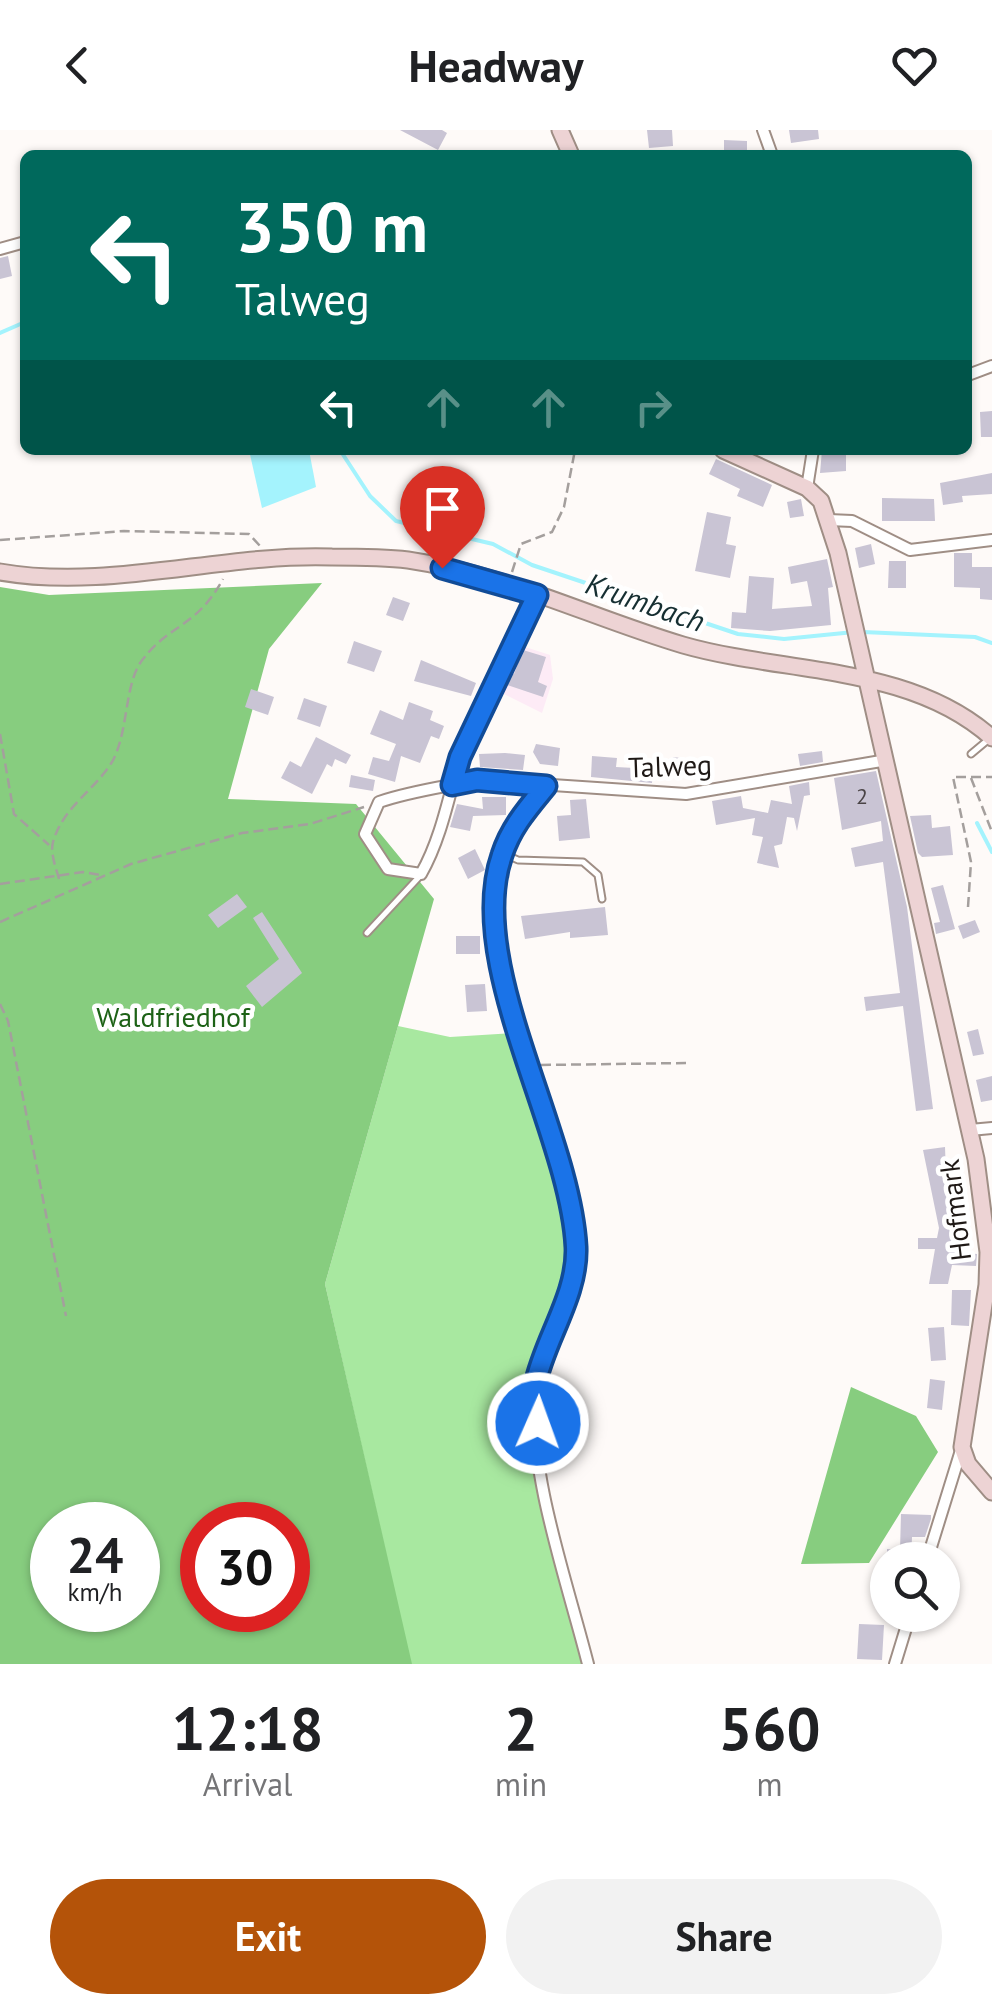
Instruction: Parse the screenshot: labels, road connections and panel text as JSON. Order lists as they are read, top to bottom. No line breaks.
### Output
{"streets":{"street":["Talweg","Hofmark"]},"crossings":[["Talweg","Hofmark"]],"water":["Krumbach"],"parks":["Waldfriedhof"],"house_numbers":["2"],"page":{"header":"Headway","turn":["350 m","Talweg"],"speed":"24 km/h","limit":"30","eta":["12:18","Arrival","2","min","560","m"],"buttons":["Exit","Share"]}}
